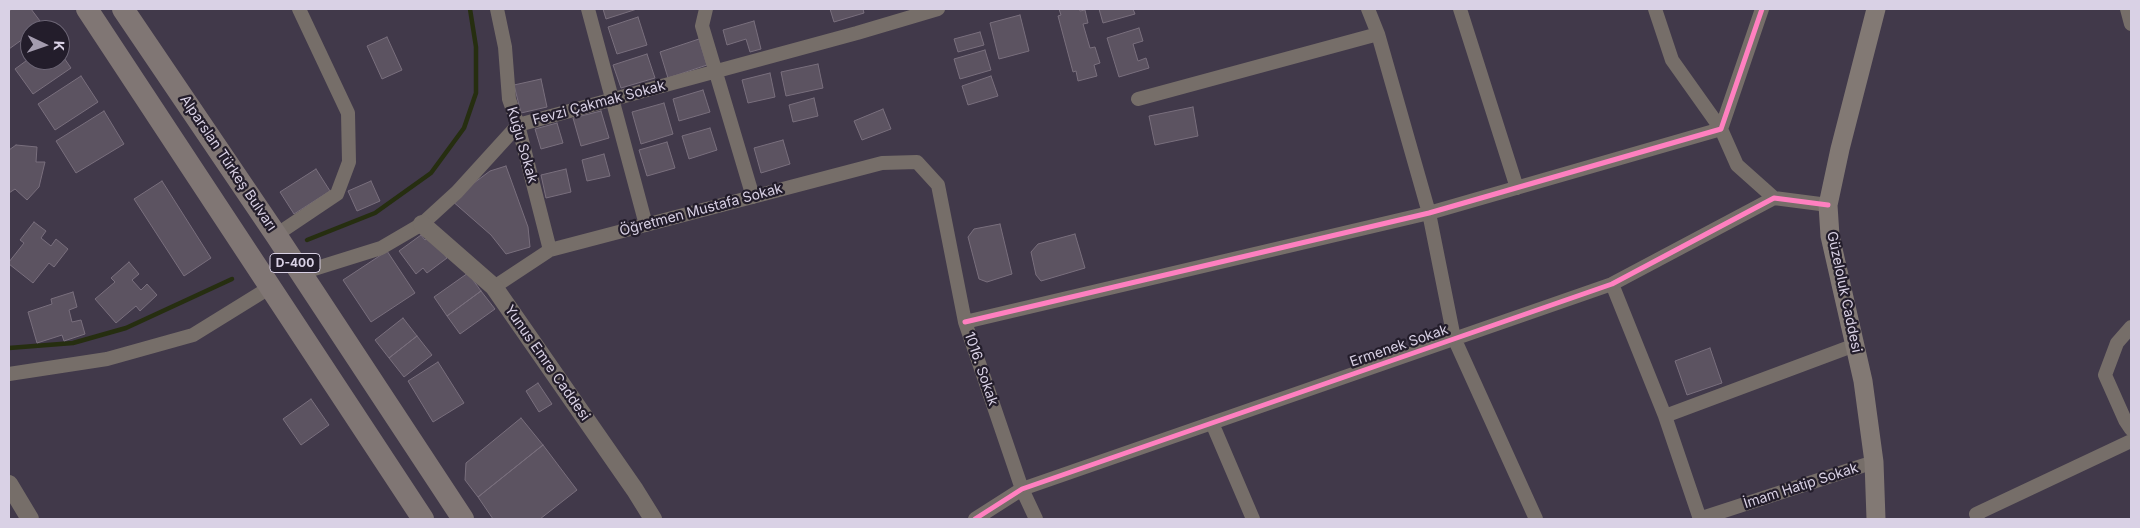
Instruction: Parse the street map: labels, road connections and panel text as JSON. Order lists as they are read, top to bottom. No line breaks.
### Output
{"streets":{"highway":["Alparslan Türkeş Bulvarı","D-400"],"main road":["Güzeloluk Caddesi"],"street":["Fevzi Çakmak Sokak","Kuğu Sokak","Öğretmen Mustafa Sokak","Ermenek Sokak","Yunus Emre Caddesi","1016. Sokak","İmam Hatip Sokak"]},"crossings":[["Fevzi Çakmak Sokak","Kuğu Sokak"],["Fevzi Çakmak Sokak","Alparslan Türkeş Bulvarı"],["Fevzi Çakmak Sokak","Yunus Emre Caddesi"],["Kuğu Sokak","Öğretmen Mustafa Sokak"],["Öğretmen Mustafa Sokak","Yunus Emre Caddesi"],["Öğretmen Mustafa Sokak","1016. Sokak"],["Güzeloluk Caddesi","İmam Hatip Sokak"],["Ermenek Sokak","1016. Sokak"]],"north":"right"}
